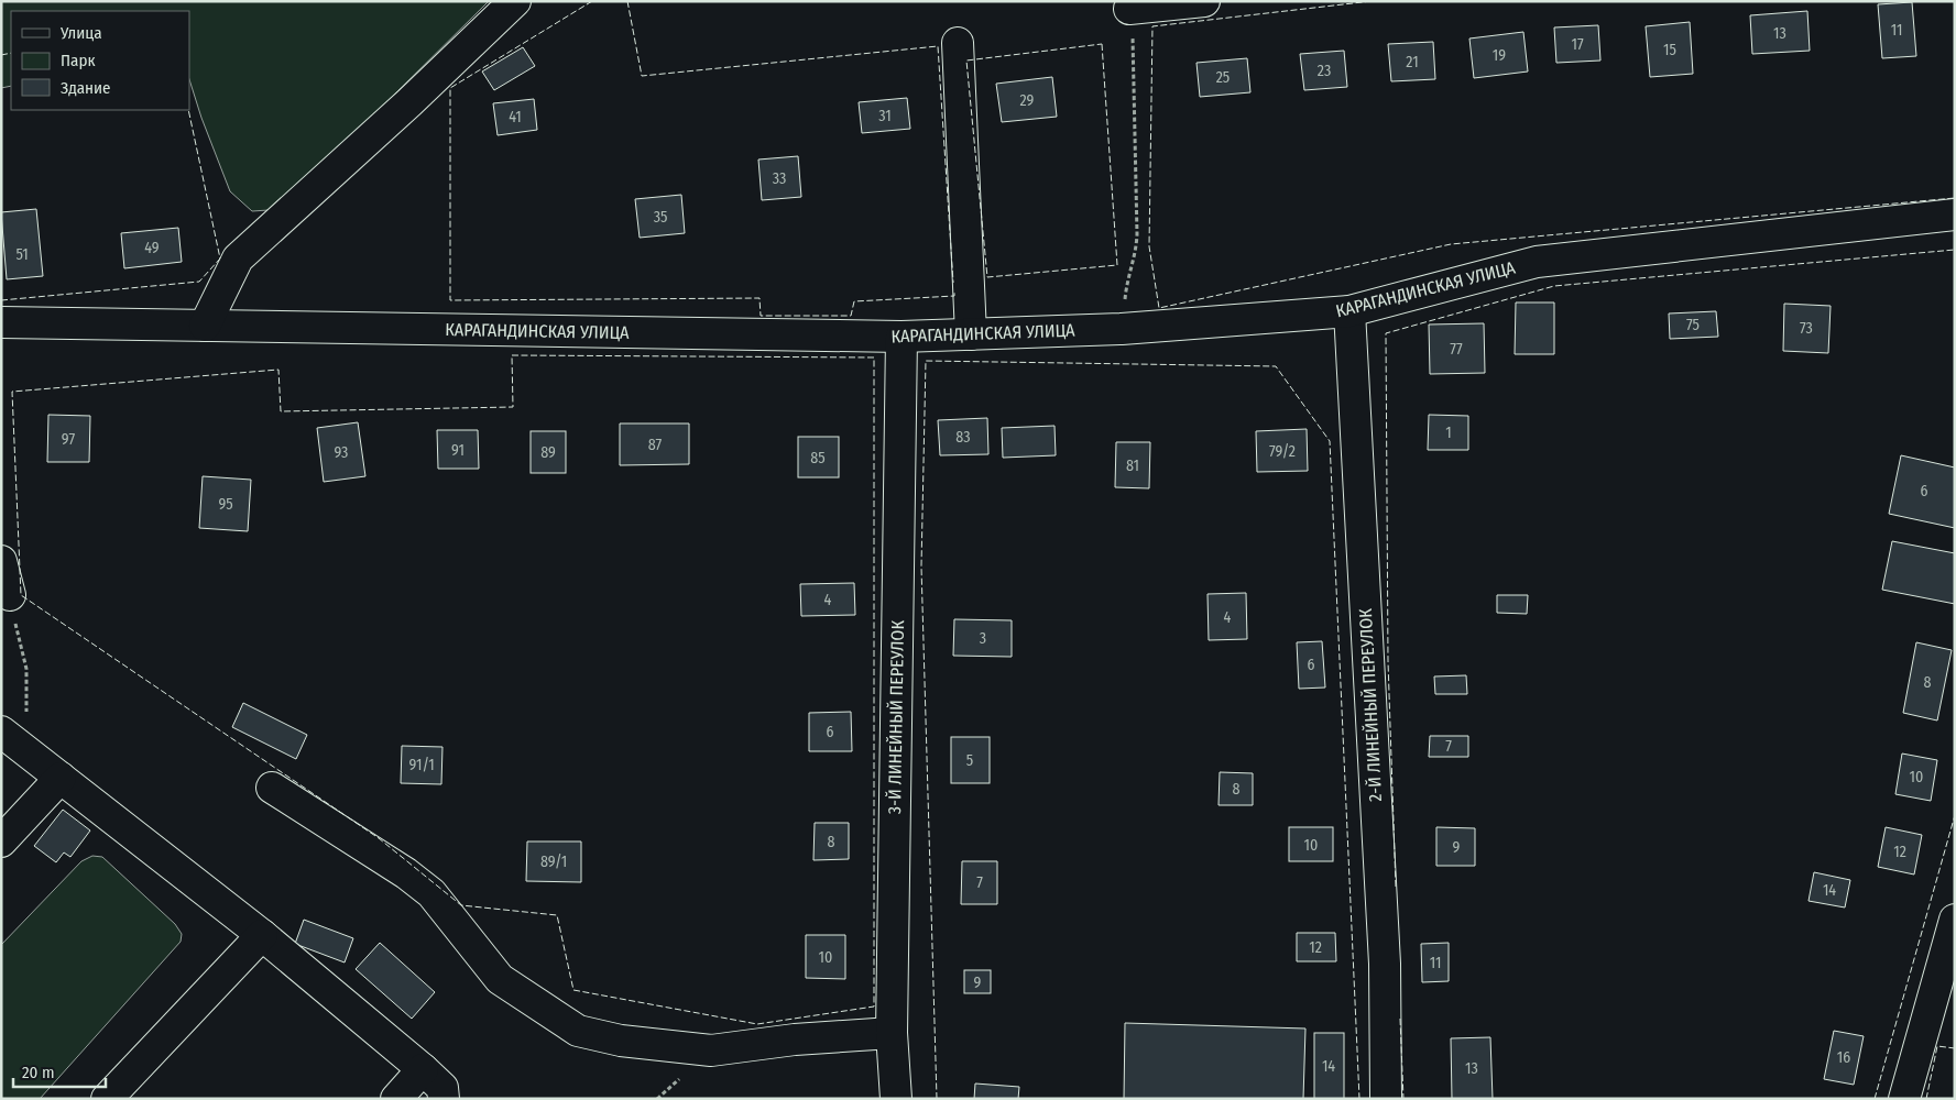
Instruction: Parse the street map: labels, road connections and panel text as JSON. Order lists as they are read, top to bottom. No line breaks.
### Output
{"streets":{"street":["КАРАГАНДИНСКАЯ УЛИЦА","2-Й ЛИНЕЙНЫЙ ПЕРЕУЛОК","3-Й ЛИНЕЙНЫЙ ПЕРЕУЛОК"]},"crossings":[["КАРАГАНДИНСКАЯ УЛИЦА","2-Й ЛИНЕЙНЫЙ ПЕРЕУЛОК"],["КАРАГАНДИНСКАЯ УЛИЦА","3-Й ЛИНЕЙНЫЙ ПЕРЕУЛОК"]],"house_numbers":["11","13","17","15","19","21","23","25","29","31","41","33","35","49","51","75","73","77","1","83","97","87","91","79/2","93","89","85","81","6","95","4","4","3","6","8","6","7","5","91/1","10","8","8","10","9","12","89/1","7","14","12","10","11","9","16","14","13"],"legend":["Улица","Парк","Здание"],"scale_bar":"20 m"}
